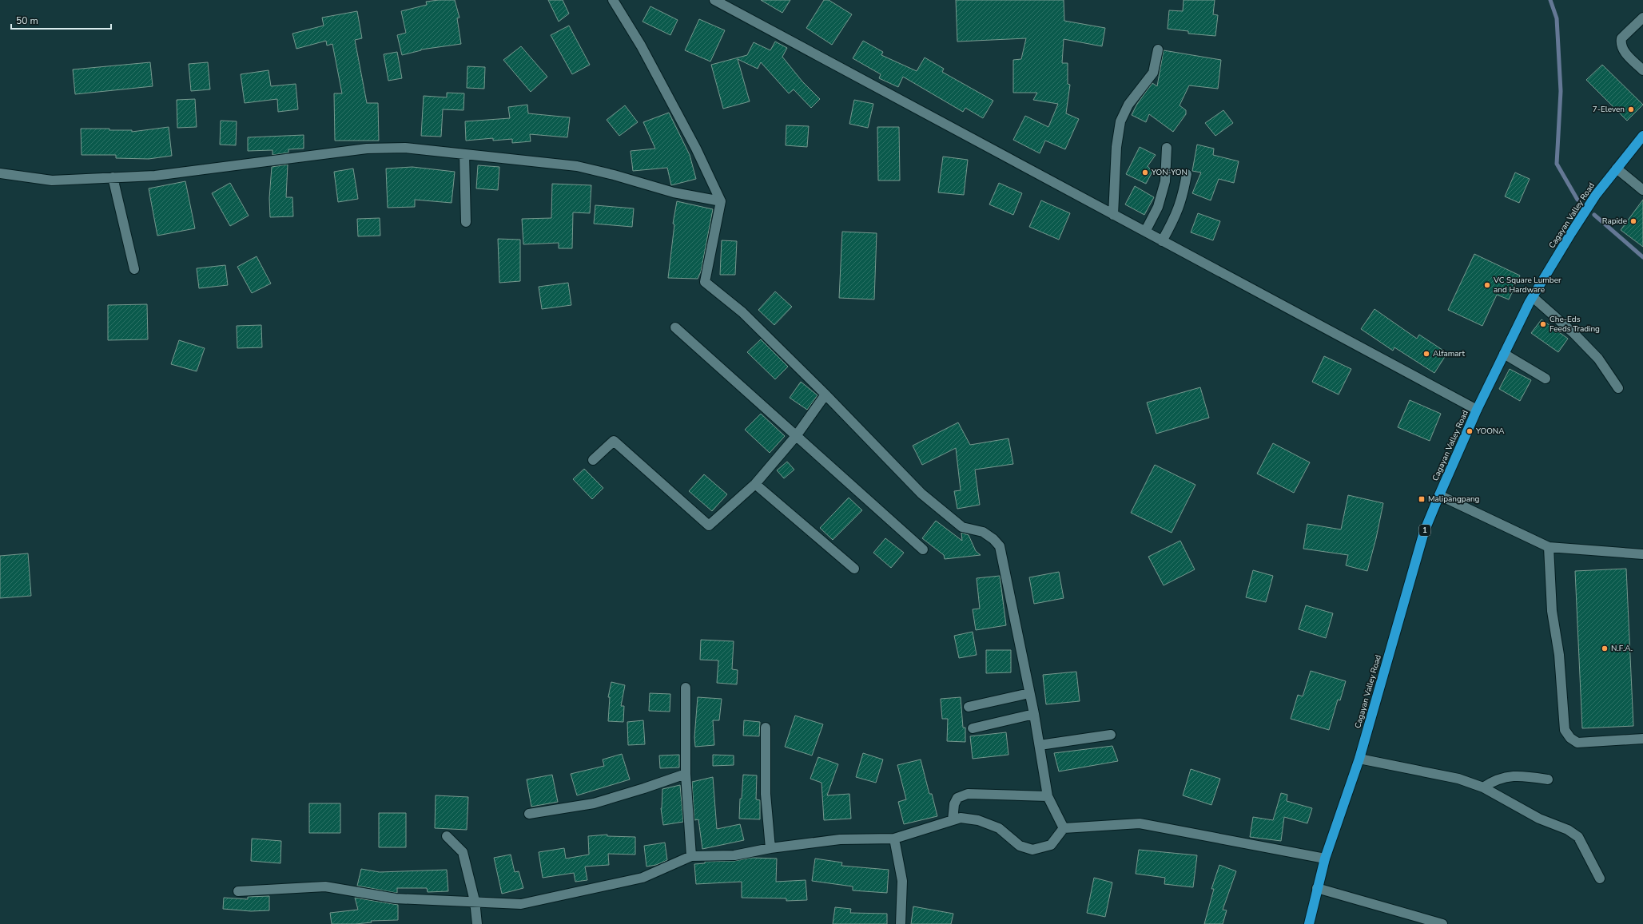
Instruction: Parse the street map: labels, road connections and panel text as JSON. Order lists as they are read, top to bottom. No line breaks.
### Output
{"streets":{"highway":["Cagayan Valley Road","1"]},"places":{"other":["7-Eleven","YON-YON","Rapide","VC Square Lumber and Hardware","Che-Eds Feeds Trading","Alfamart","YOONA","N.F.A."],"transit":["Malipangpang"]},"scale_bar":"50 m"}
